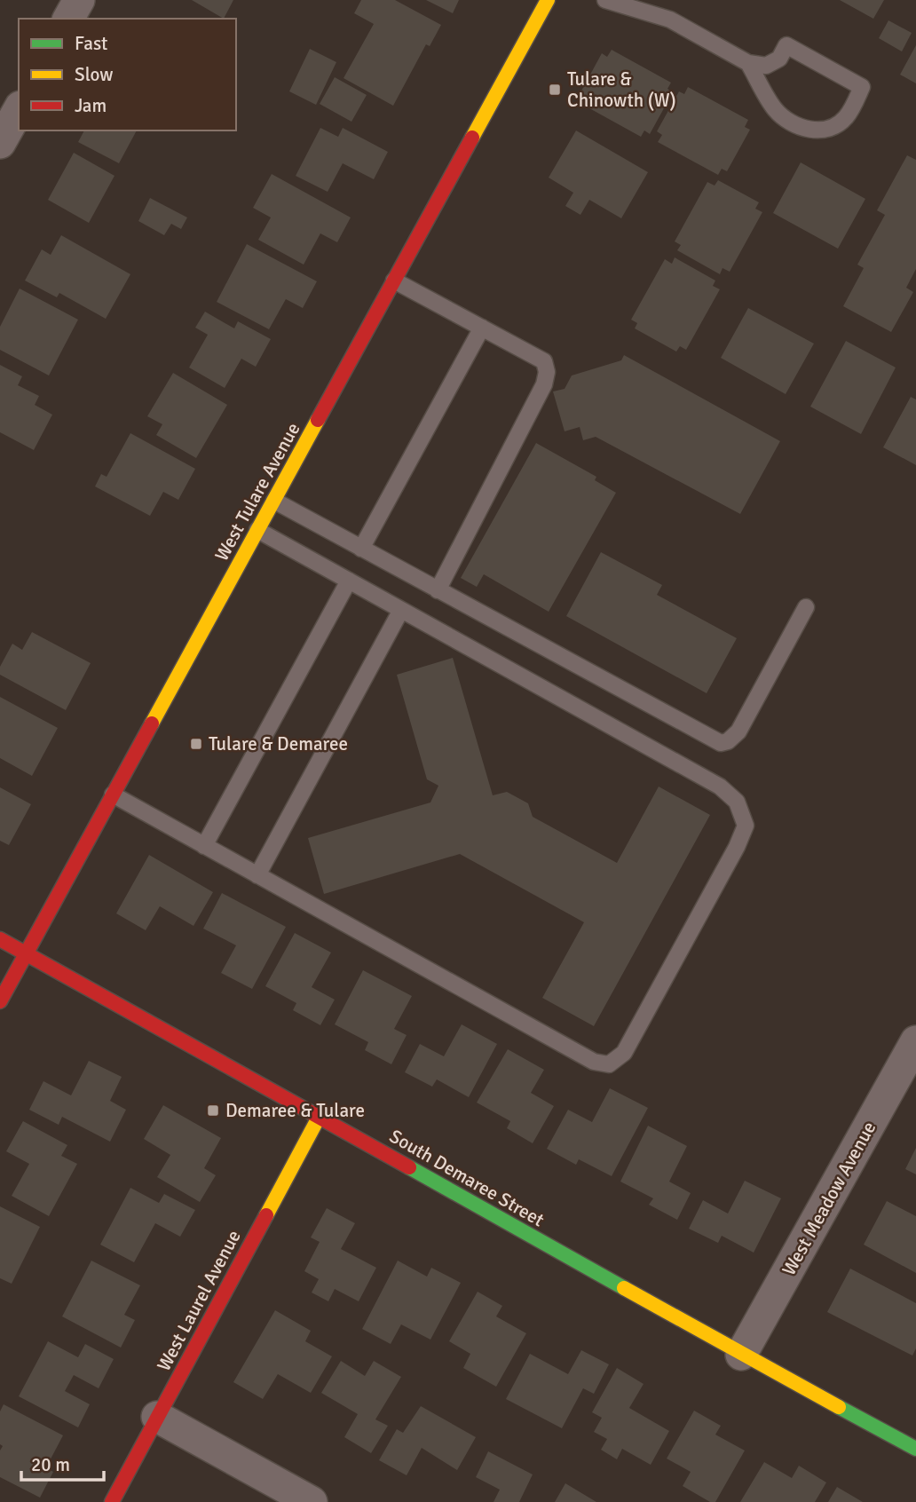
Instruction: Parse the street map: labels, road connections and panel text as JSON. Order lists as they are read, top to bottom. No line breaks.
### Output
{"streets":{"street":["West Tulare Avenue","South Demaree Street","West Meadow Avenue","West Laurel Avenue"]},"crossings":[["West Tulare Avenue","South Demaree Street"],["South Demaree Street","West Meadow Avenue"],["South Demaree Street","West Laurel Avenue"]],"places":{"transit":["Tulare & Chinowth (W)","Tulare & Demaree","Demaree & Tulare"]},"legend":["Fast","Slow","Jam"],"scale_bar":"20 m"}
